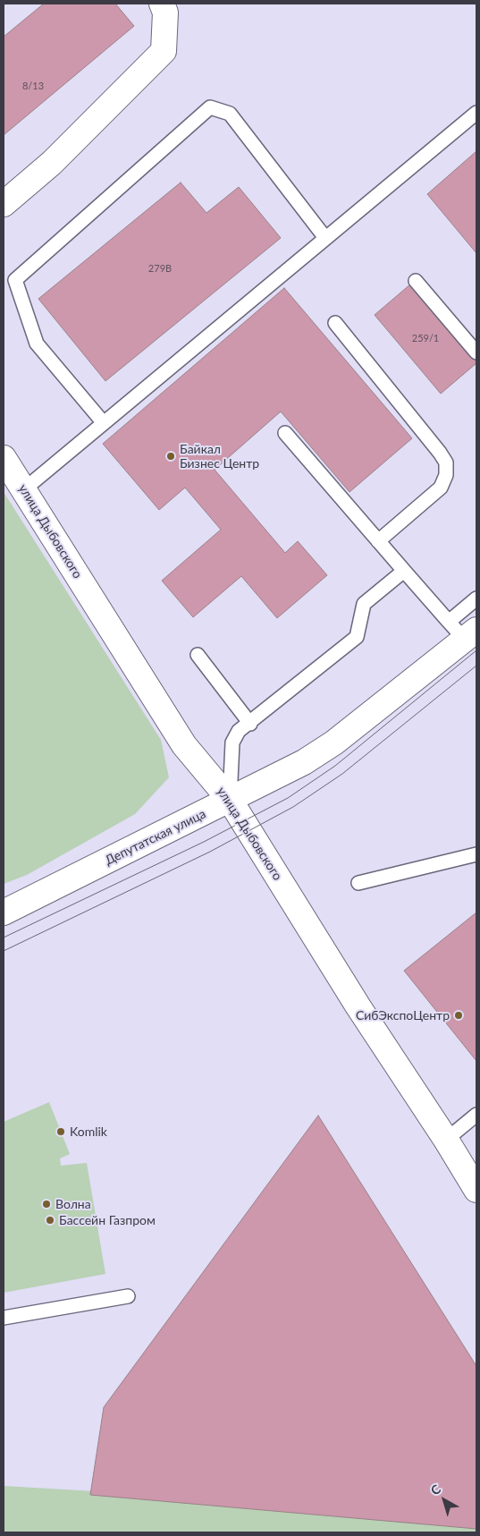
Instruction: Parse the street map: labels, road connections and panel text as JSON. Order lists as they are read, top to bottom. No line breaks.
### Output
{"streets":{"street":["улица Дыбовского","Депутатская улица"]},"crossings":[["улица Дыбовского","Депутатская улица"]],"places":["Байкал Бизнес Центр","СибЭкспоЦентр","Komlik","Волна","Бассейн Газпром"],"house_numbers":["8/13","279В","259/1"],"north":"top left"}
